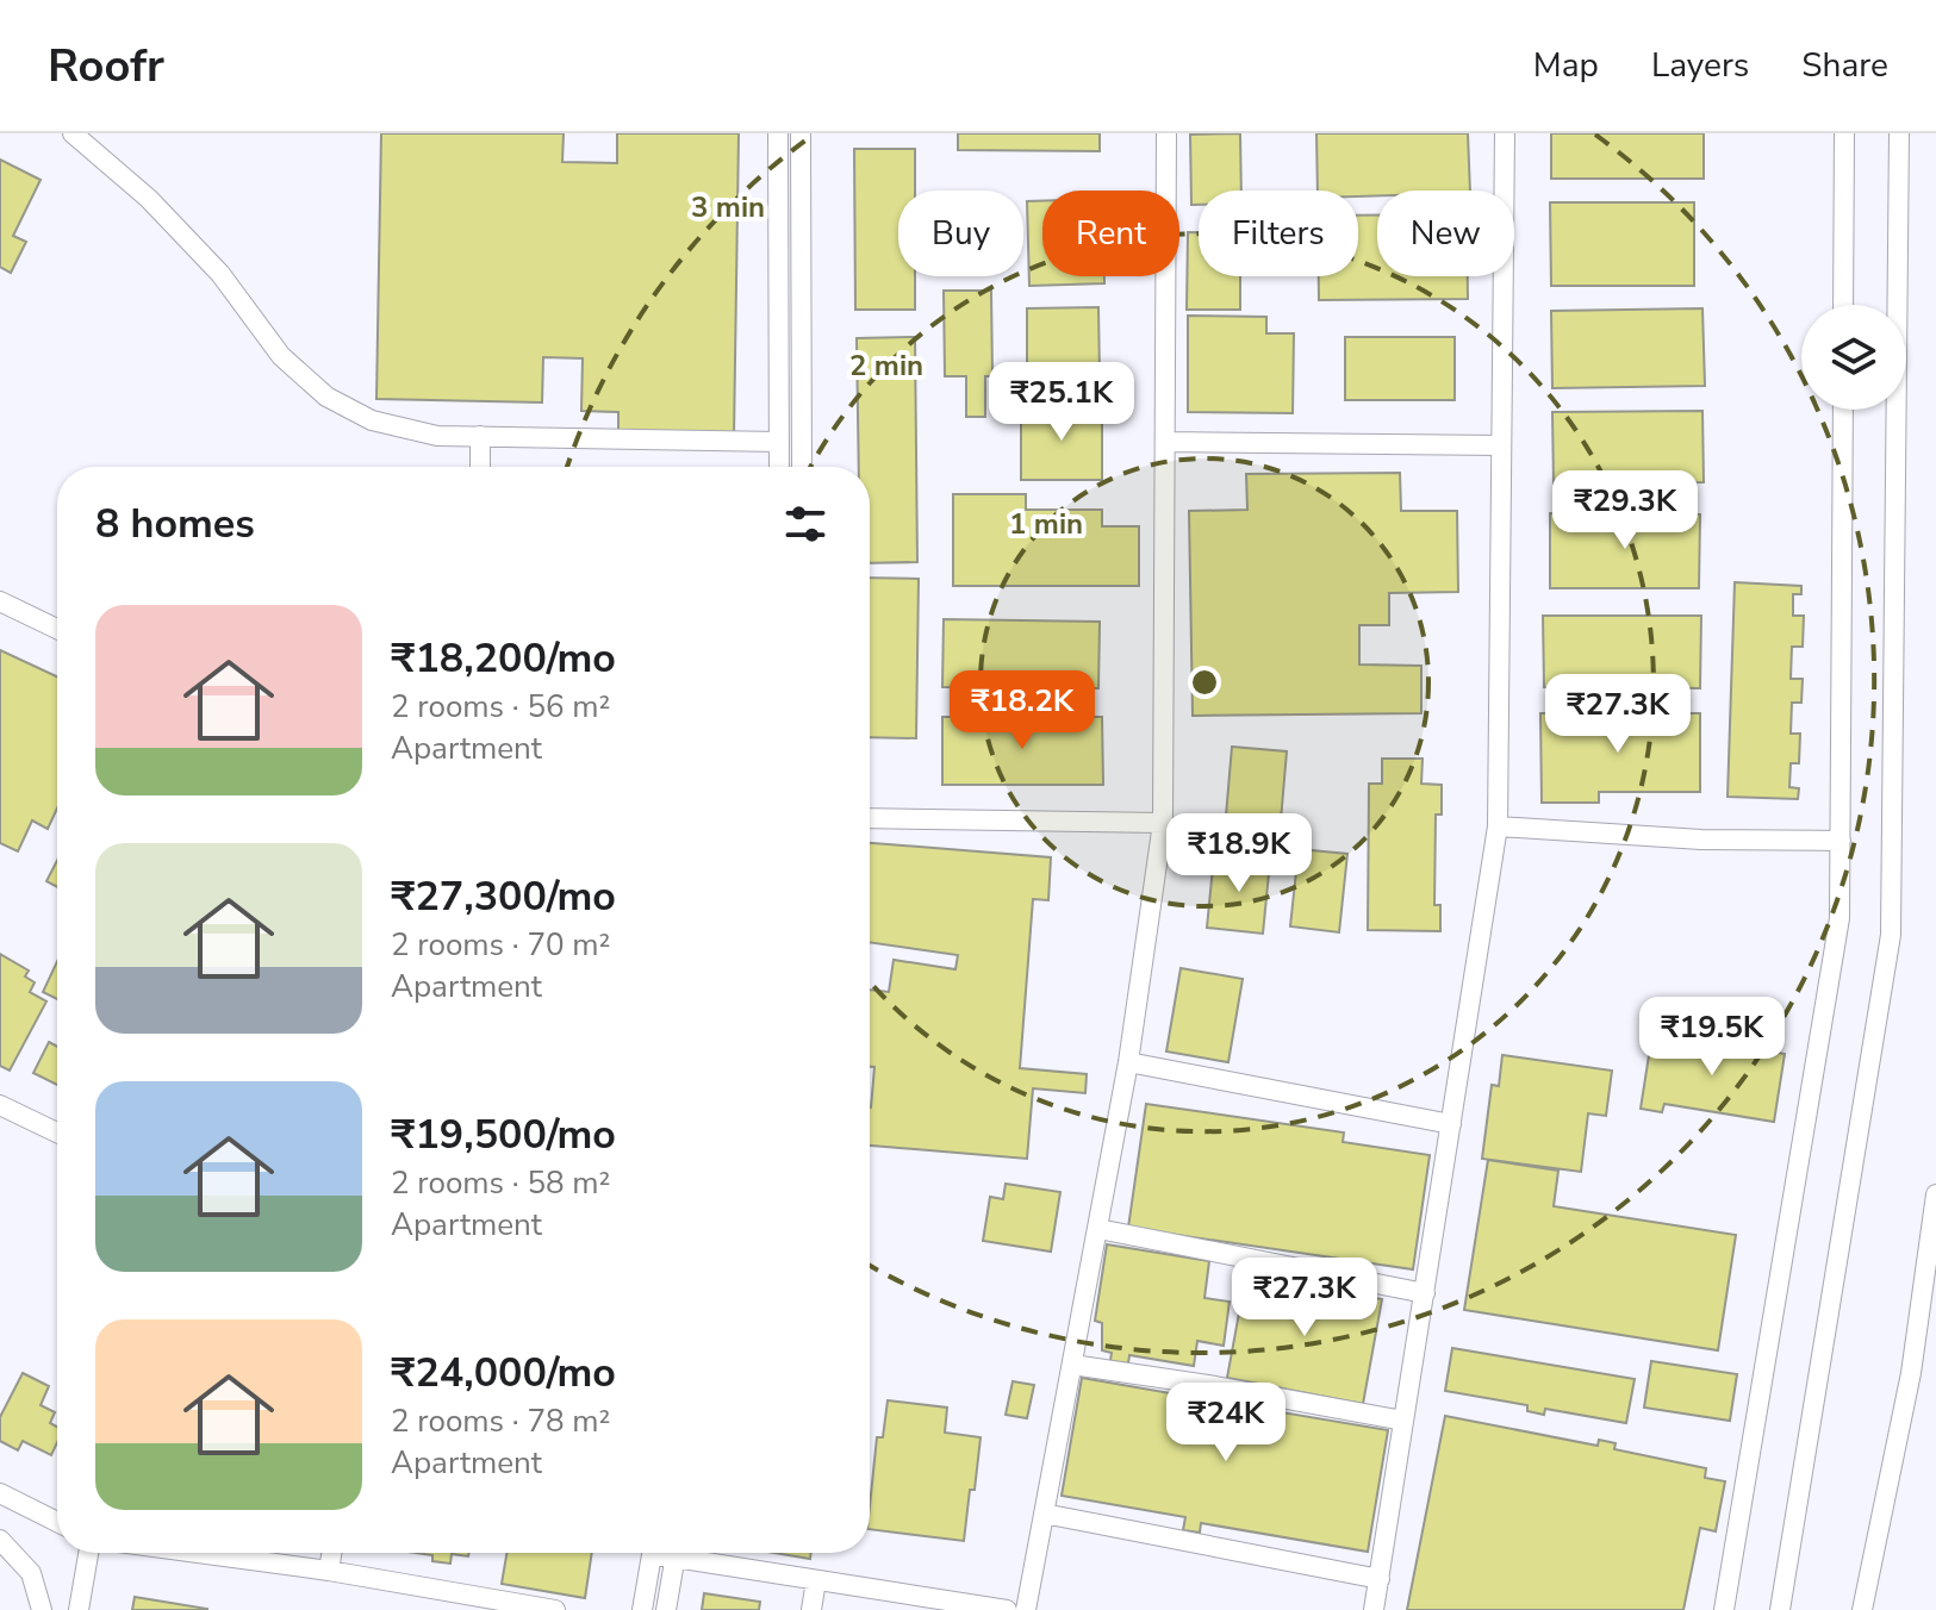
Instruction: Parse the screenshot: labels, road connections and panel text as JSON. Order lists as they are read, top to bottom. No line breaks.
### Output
{"page":{"header":"Roofr","nav":["Map","Layers","Share"],"chip":["Buy","Rent","Filters","New"],"price":["₹25.1K","₹29.3K","₹18.2K","₹27.3K","₹18.9K","₹19.5K","₹27.3K","₹24K"],"heading":"8 homes","list":[{"name":"₹18,200/mo","note":"2 rooms · 56 m² · Apartment"},{"name":"₹27,300/mo","note":"2 rooms · 70 m² · Apartment"},{"name":"₹19,500/mo","note":"2 rooms · 58 m² · Apartment"},{"name":"₹24,000/mo","note":"2 rooms · 78 m² · Apartment"}]},"rings":["3 min","2 min","1 min"]}
